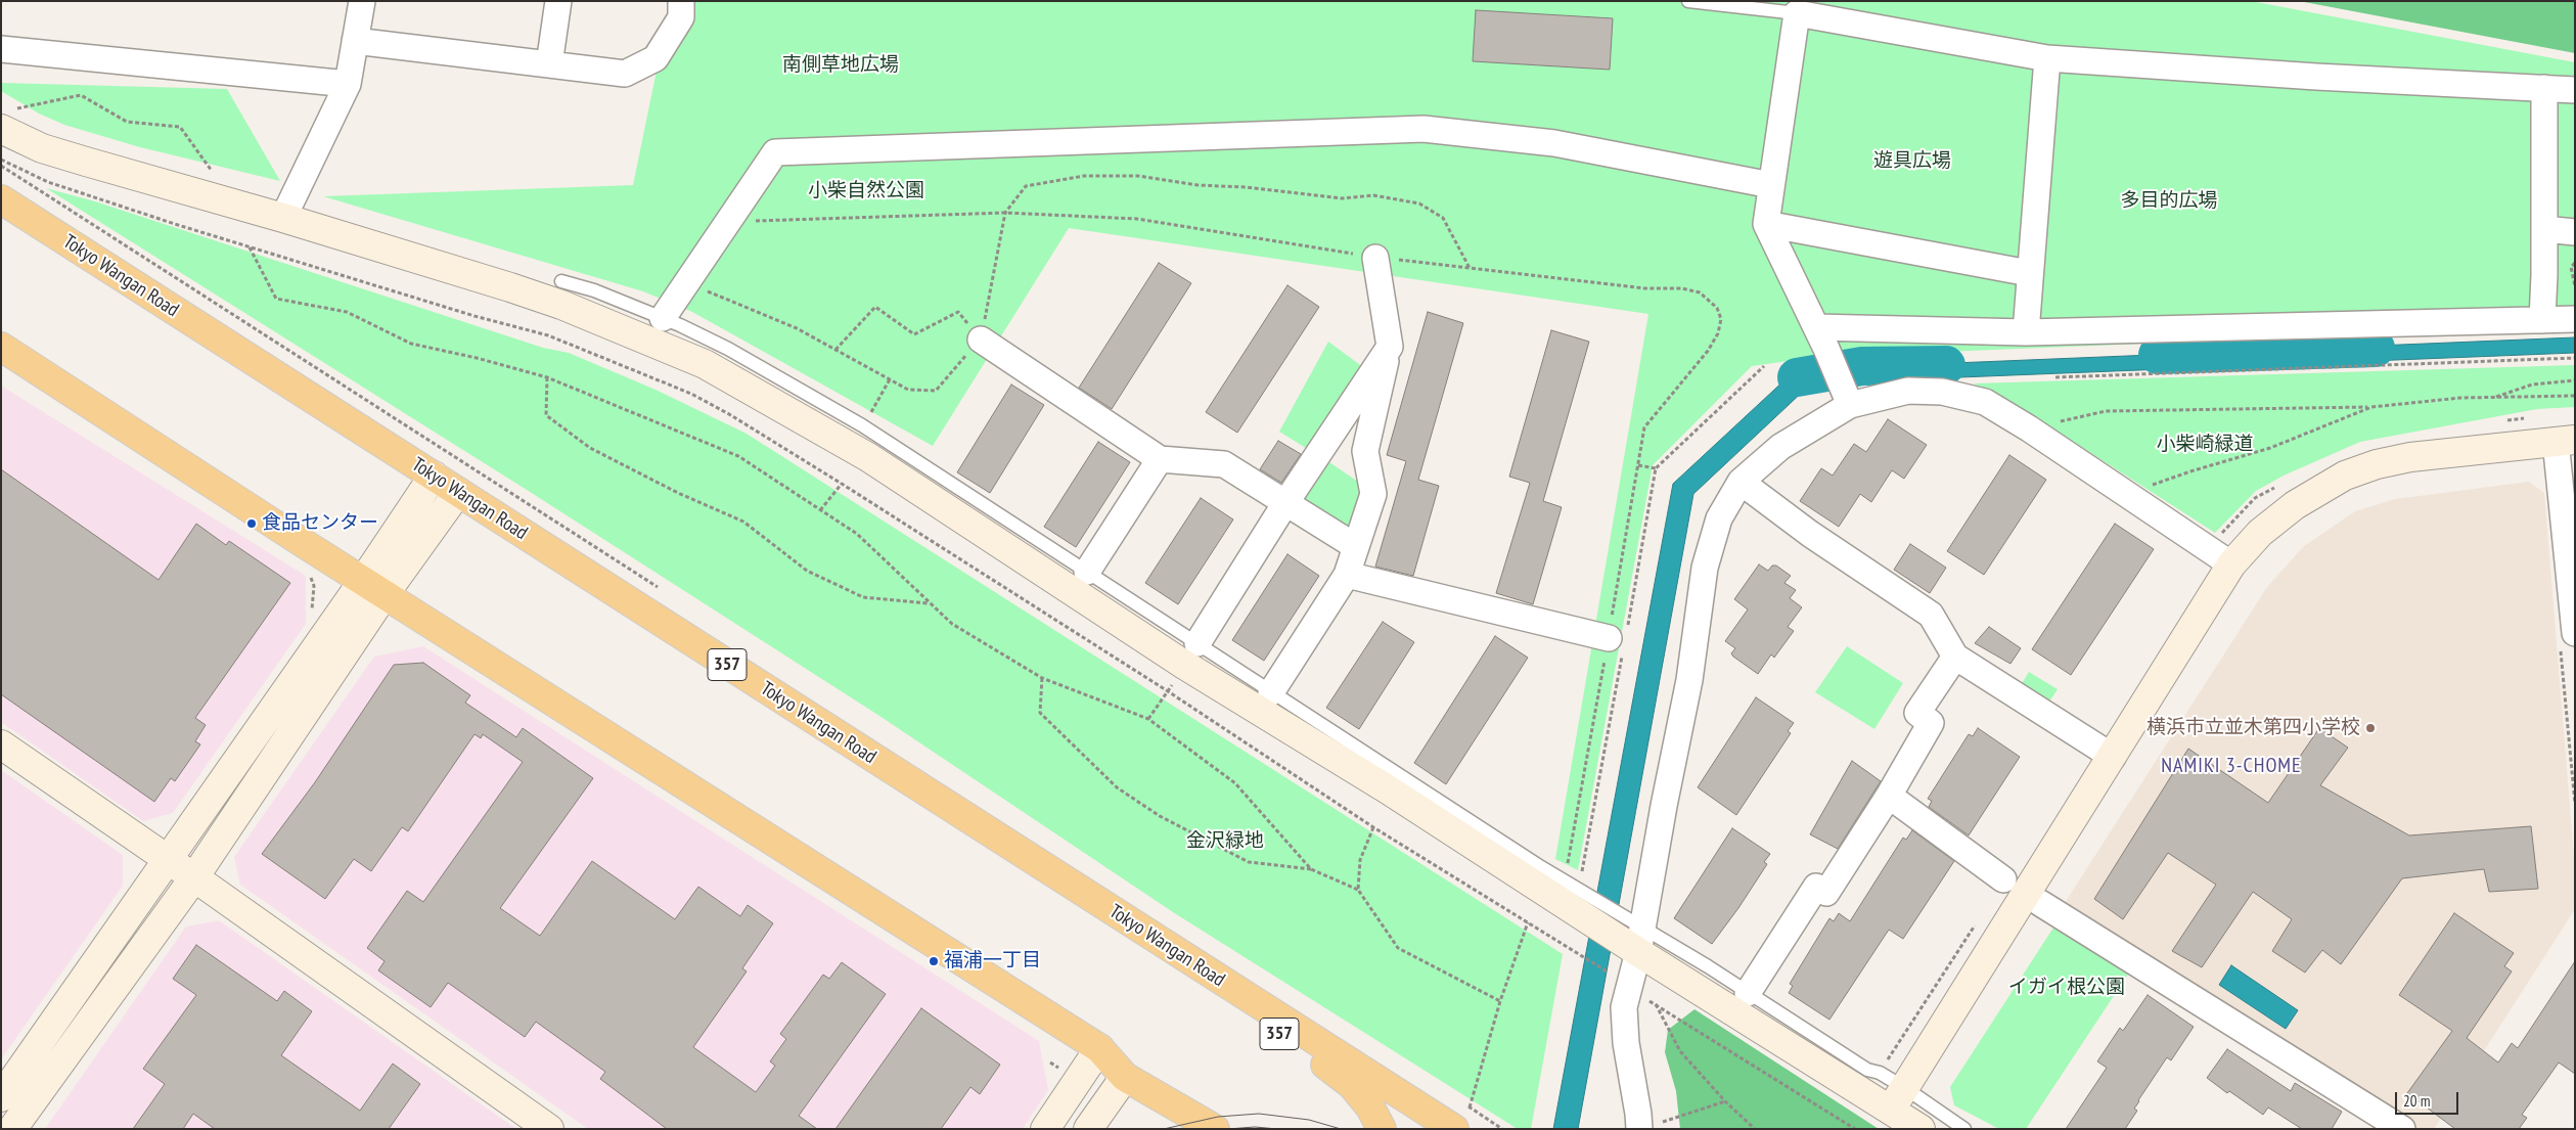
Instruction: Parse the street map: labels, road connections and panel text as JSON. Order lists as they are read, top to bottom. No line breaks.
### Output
{"streets":{"highway":["Tokyo Wangan Road","357"]},"crossings":[["Tokyo Wangan Road","357"]],"districts":["NAMIKI 3-CHOME"],"parks":["南側草地広場","遊具広場","小柴自然公園","多目的広場","小柴崎緑道","金沢緑地","イガイ根公園"],"places":["食品センター","横浜市立並木第四小学校","福浦一丁目"],"scale_bar":"20 m"}
